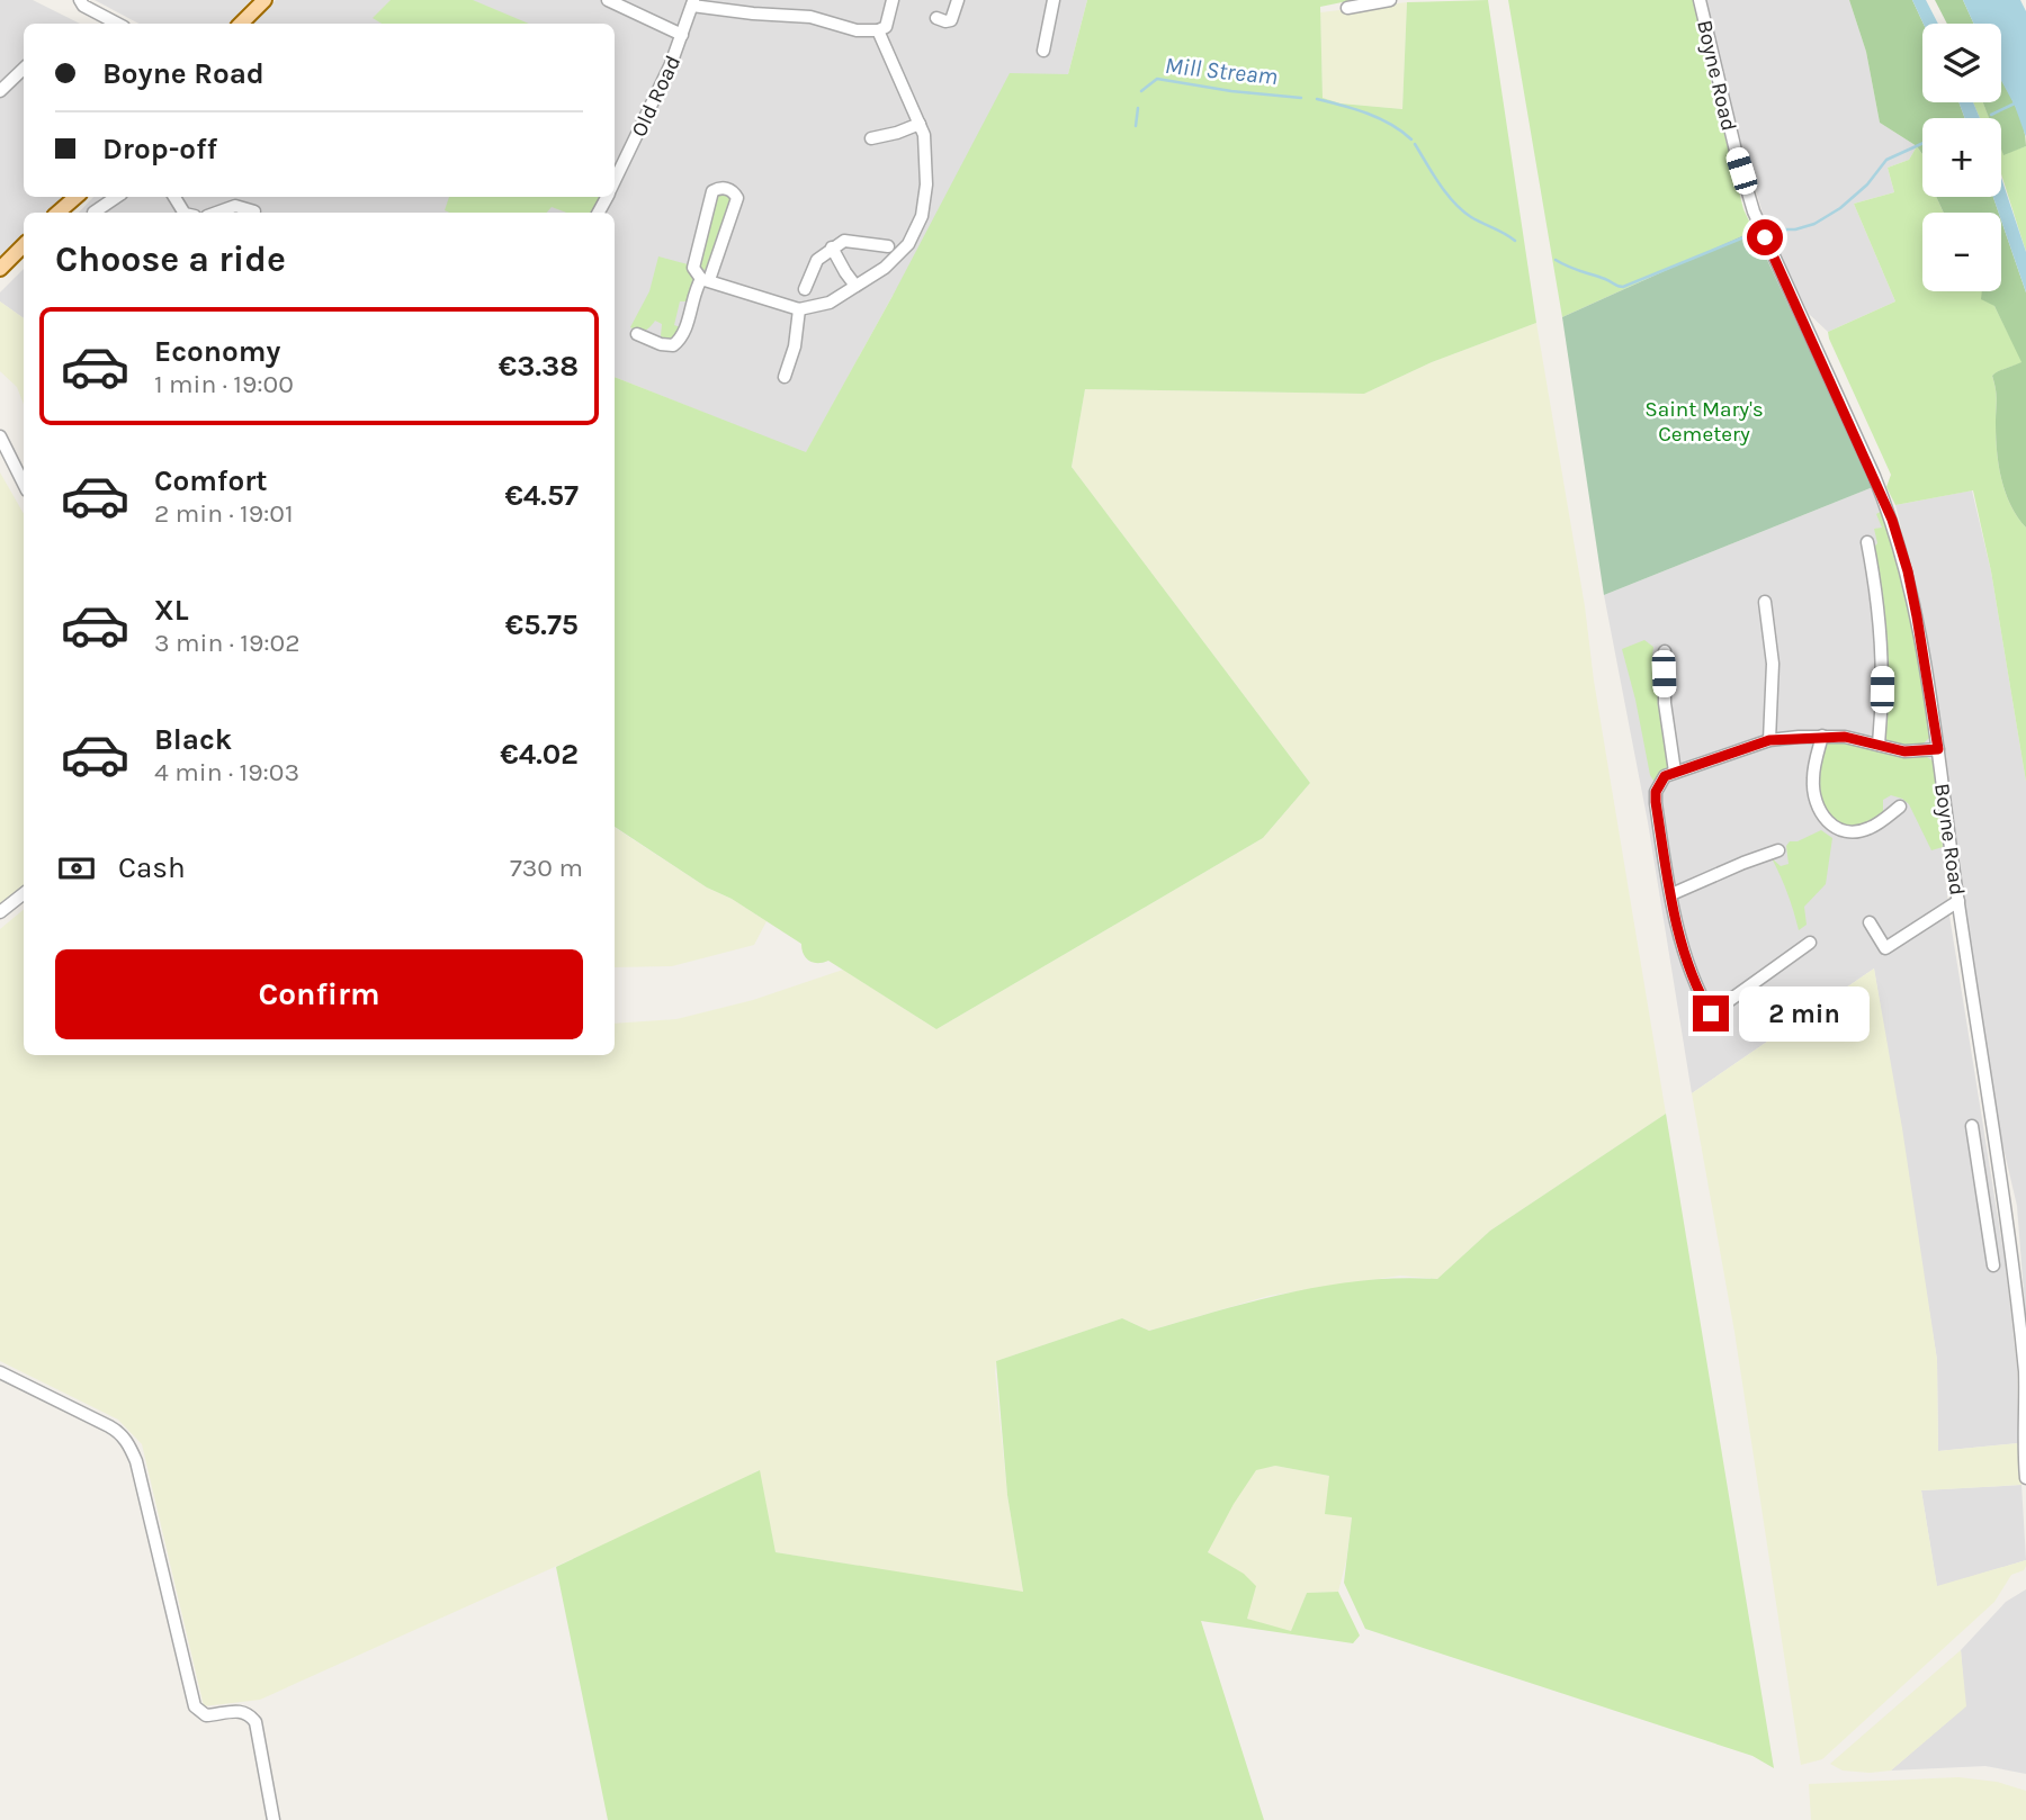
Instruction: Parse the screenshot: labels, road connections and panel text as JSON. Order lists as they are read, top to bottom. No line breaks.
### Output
{"streets":{"street":["Boyne Road","Old Road"]},"water":["Mill Stream"],"parks":["Saint Mary's Cemetery"],"page":{"map_buttons":["+","−"],"banner":["Boyne Road","Drop-off"],"heading":"Choose a ride","list":[{"name":"Economy","note":"1 min · 19:00","value":"€3.38"},{"name":"Comfort","note":"2 min · 19:01","value":"€4.57"},{"name":"XL","note":"3 min · 19:02","value":"€5.75"},{"name":"Black","note":"4 min · 19:03","value":"€4.02"}],"pay":["Cash","730 m"],"buttons":"Confirm","bubble":"2 min"}}
